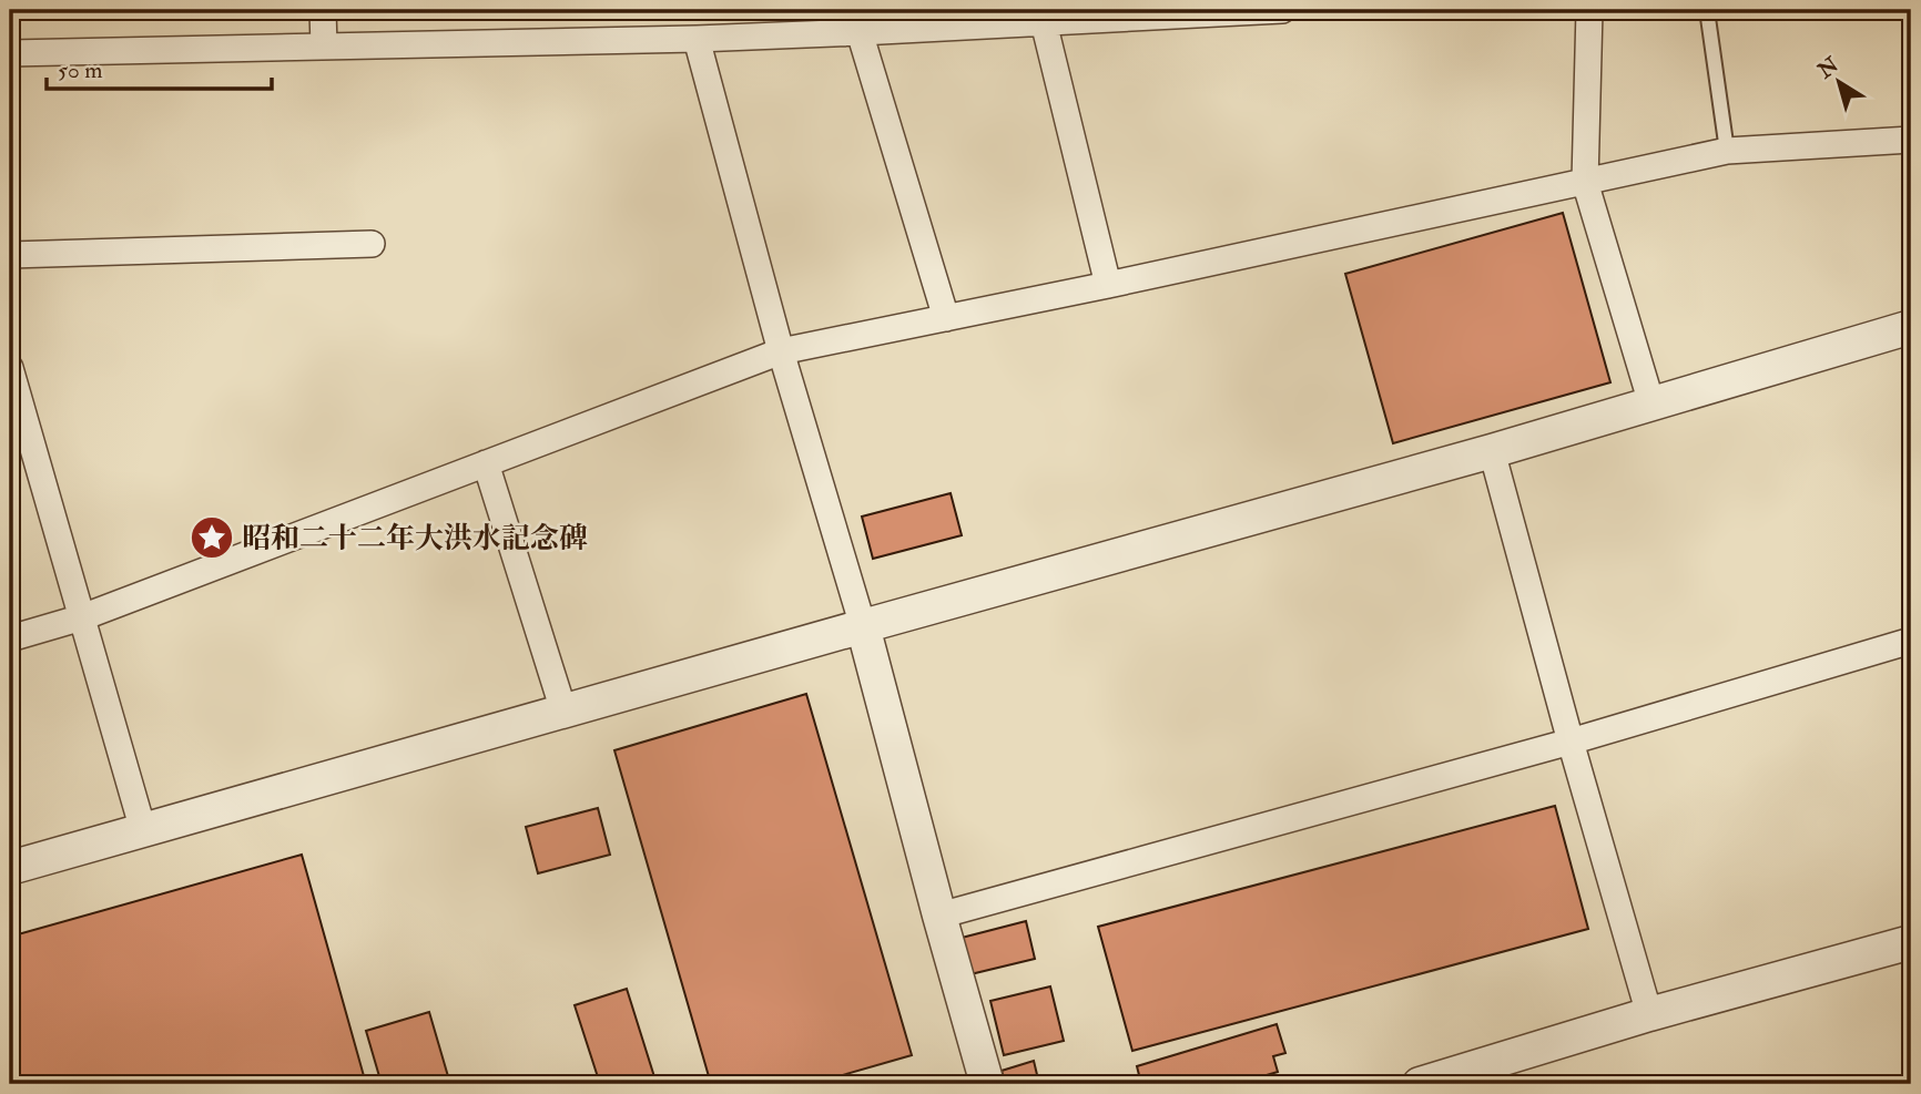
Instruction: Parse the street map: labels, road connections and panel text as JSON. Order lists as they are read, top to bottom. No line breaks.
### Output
{"places":{"place":["昭和二十二年大洪水記念碑"]},"scale_bar":"50 m","north":"top left"}
